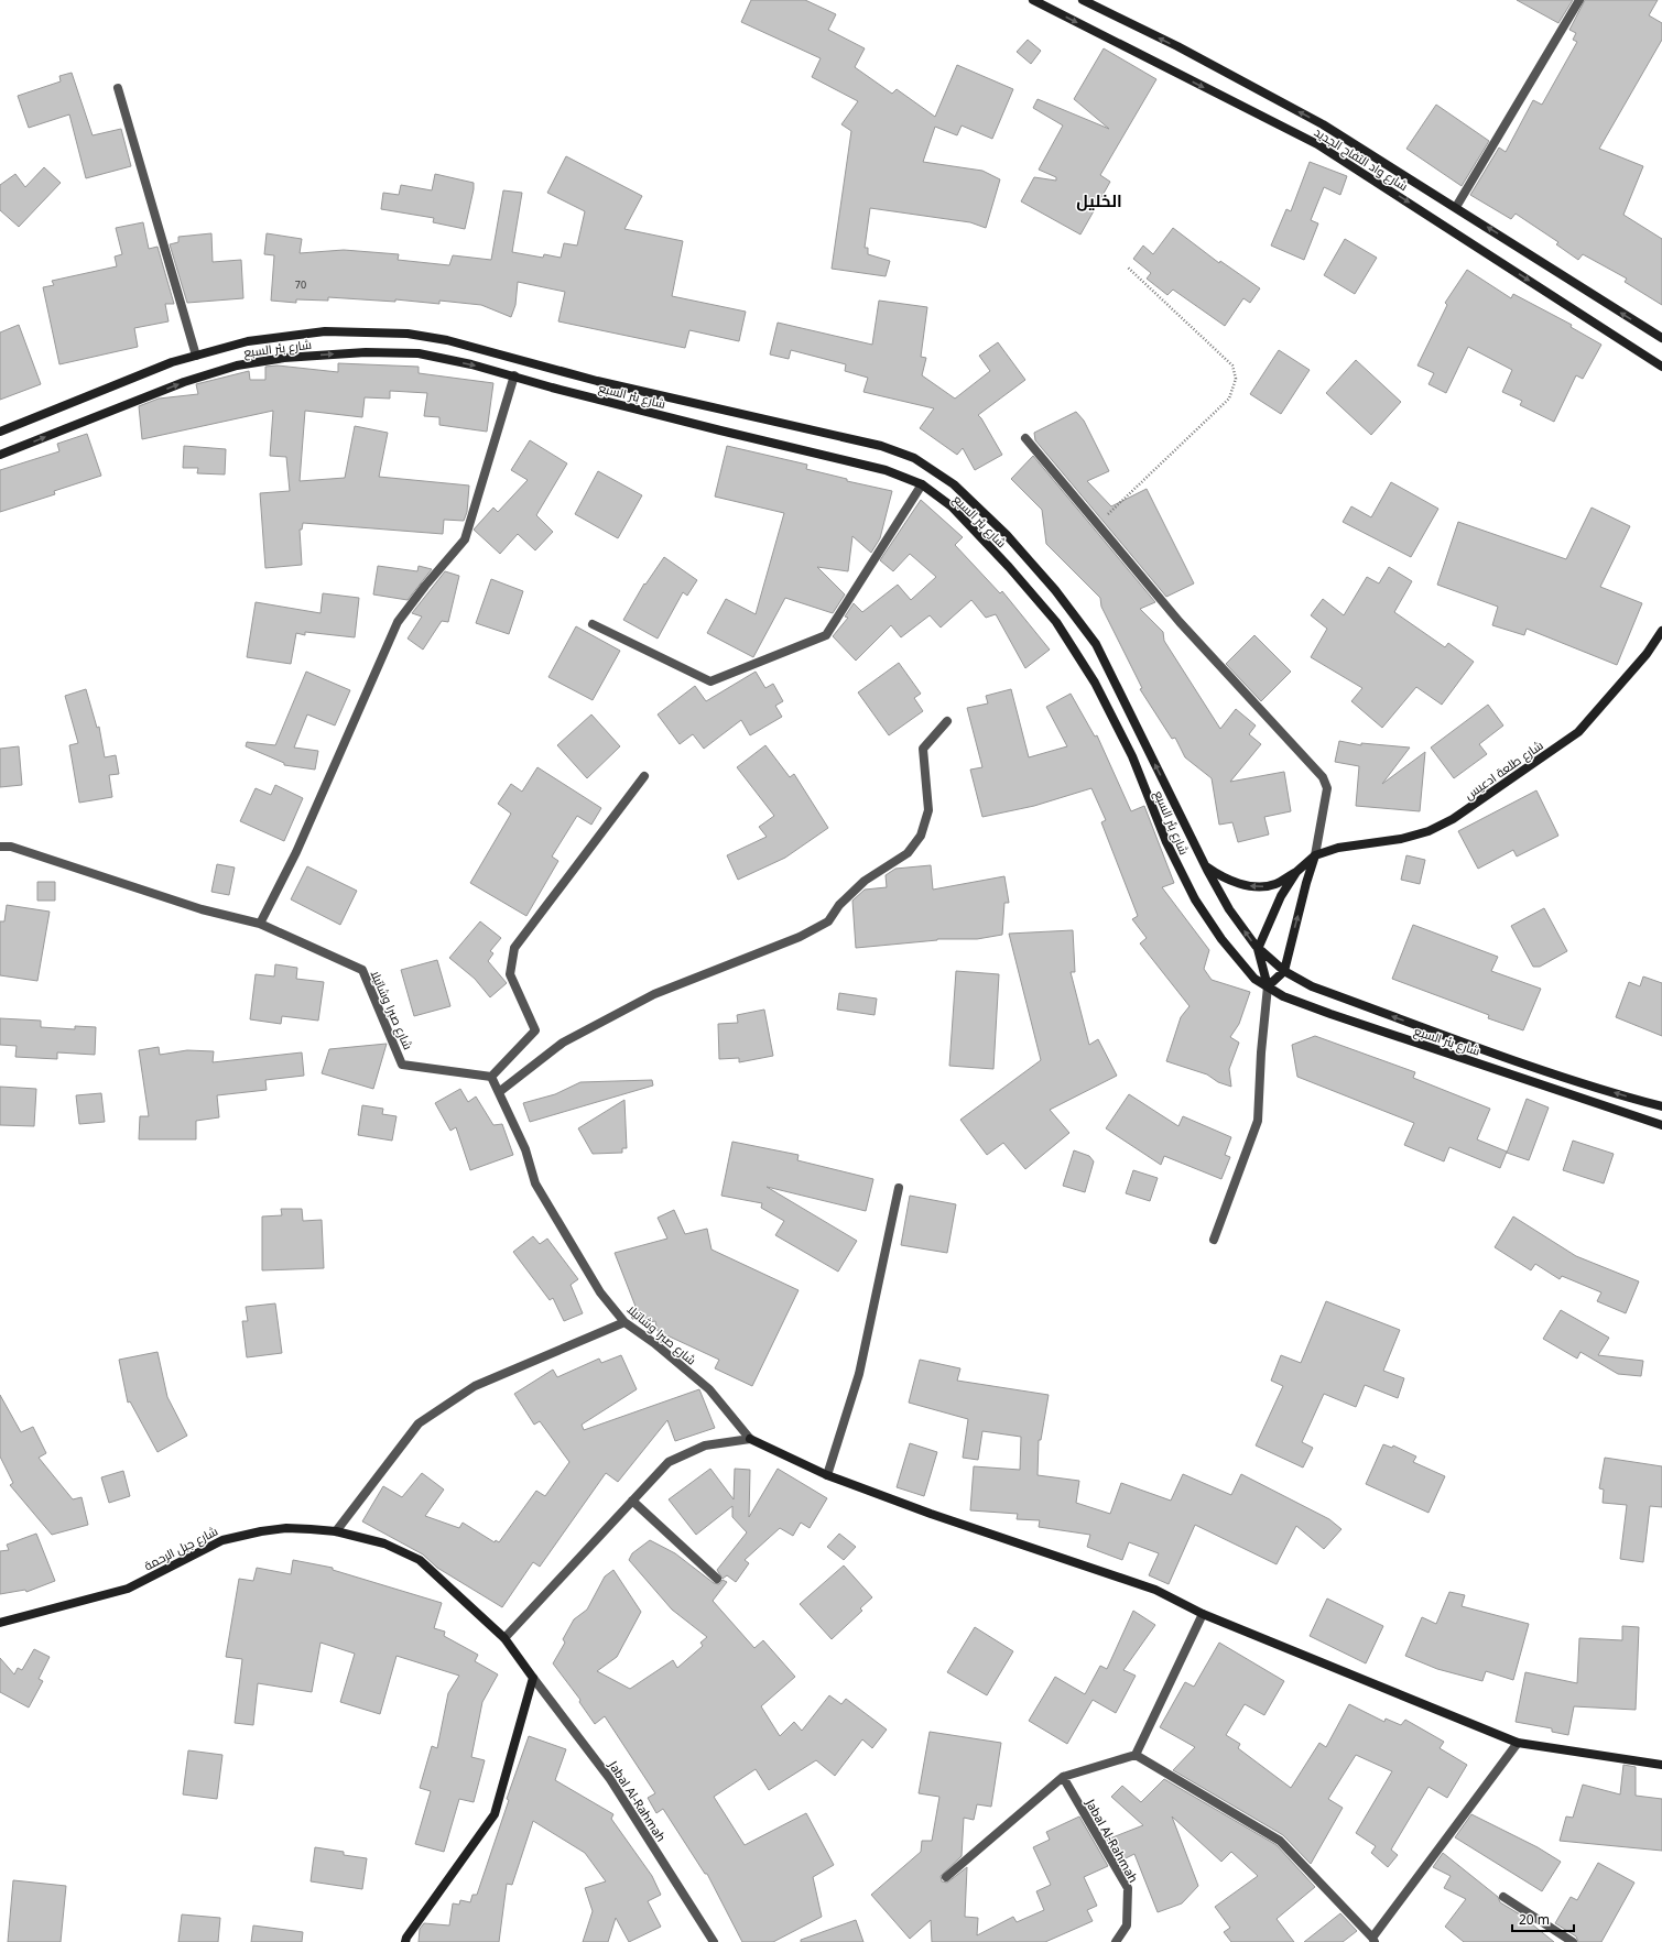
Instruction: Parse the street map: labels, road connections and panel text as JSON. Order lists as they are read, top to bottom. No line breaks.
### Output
{"streets":{"street":["شارع واد التفاح الجديد","شارع بئر السبع","شارع طلعة ادعيس","شارع صبرا وشاتيلا","شارع جبل الرحمة","Jabal Al-Rahmah"]},"crossings":[["شارع بئر السبع","شارع طلعة ادعيس"],["شارع جبل الرحمة","Jabal Al-Rahmah"]],"districts":["الخليل"],"house_numbers":["70"],"scale_bar":"20 m"}
